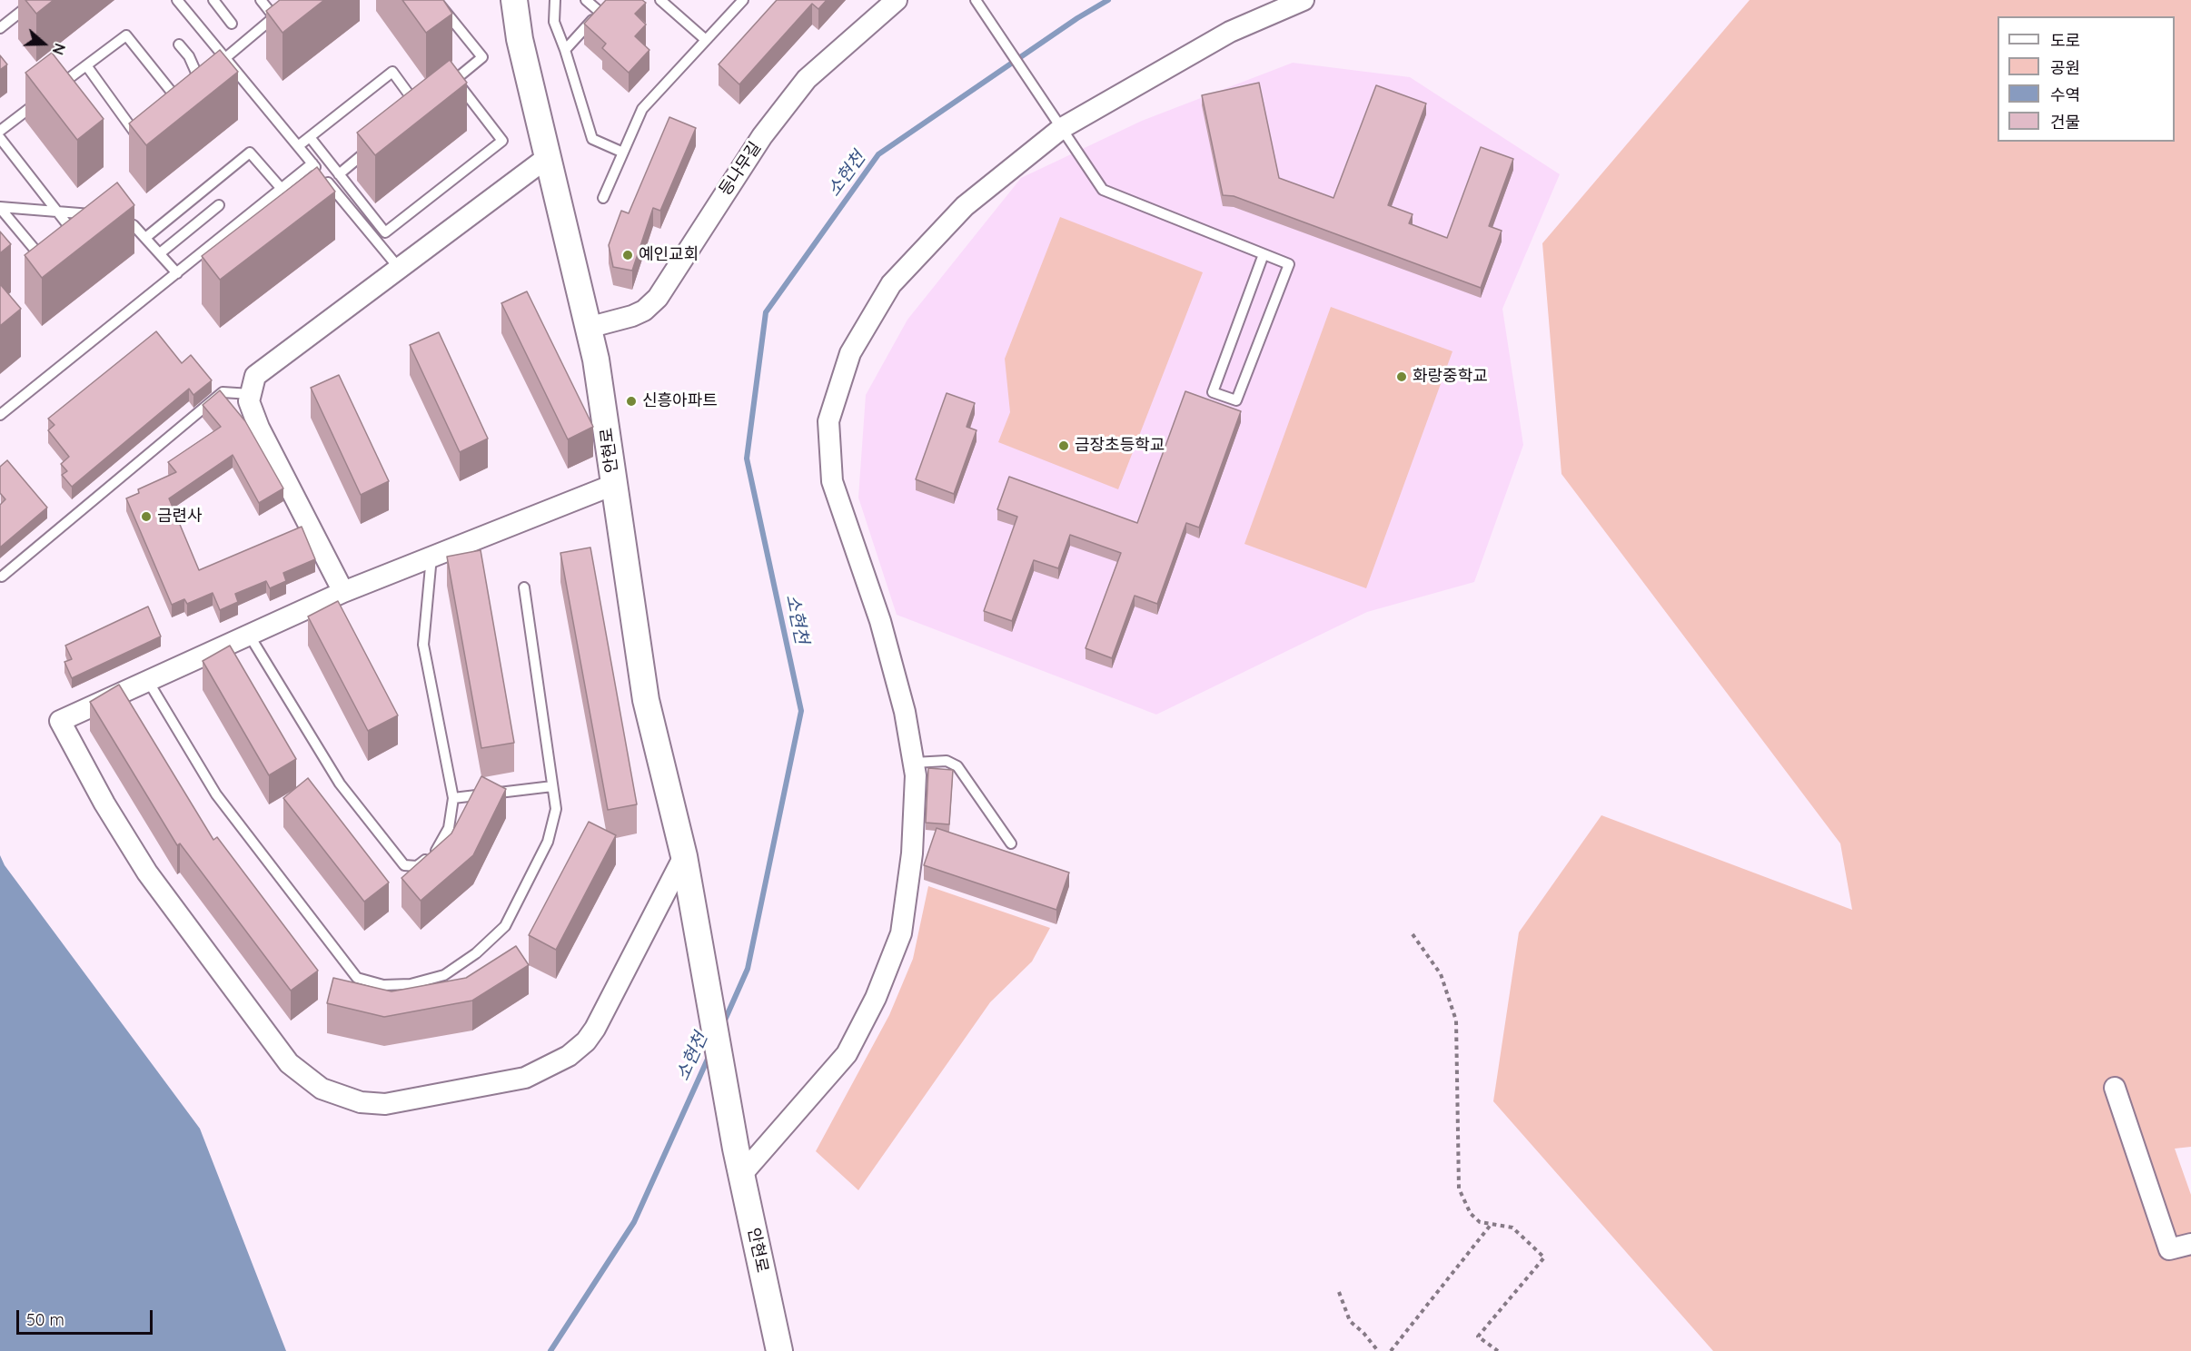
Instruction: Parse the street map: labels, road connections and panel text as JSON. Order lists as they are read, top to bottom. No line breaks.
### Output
{"streets":{"street":["등나무길","안현로"]},"crossings":[["등나무길","안현로"]],"water":["소현천"],"places":["예인교회","화랑중학교","신흥아파트","금장초등학교","금련사"],"legend":["도로","공원","수역","건물"],"scale_bar":"50 m","north":"right"}
